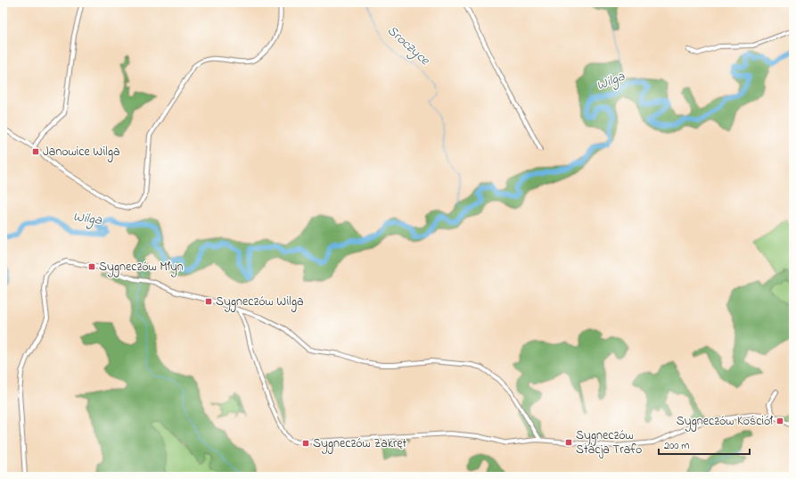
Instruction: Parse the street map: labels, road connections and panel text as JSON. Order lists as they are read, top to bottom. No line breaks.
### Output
{"water":["Sroczyce","Wilga"],"places":{"transit":["Janowice Wilga","Sygneczów Młyn","Sygneczów Wilga","Sygneczów Kościół","Sygneczów Stacja Trafo","Sygneczów Zakręt"]},"scale_bar":"200 m"}
